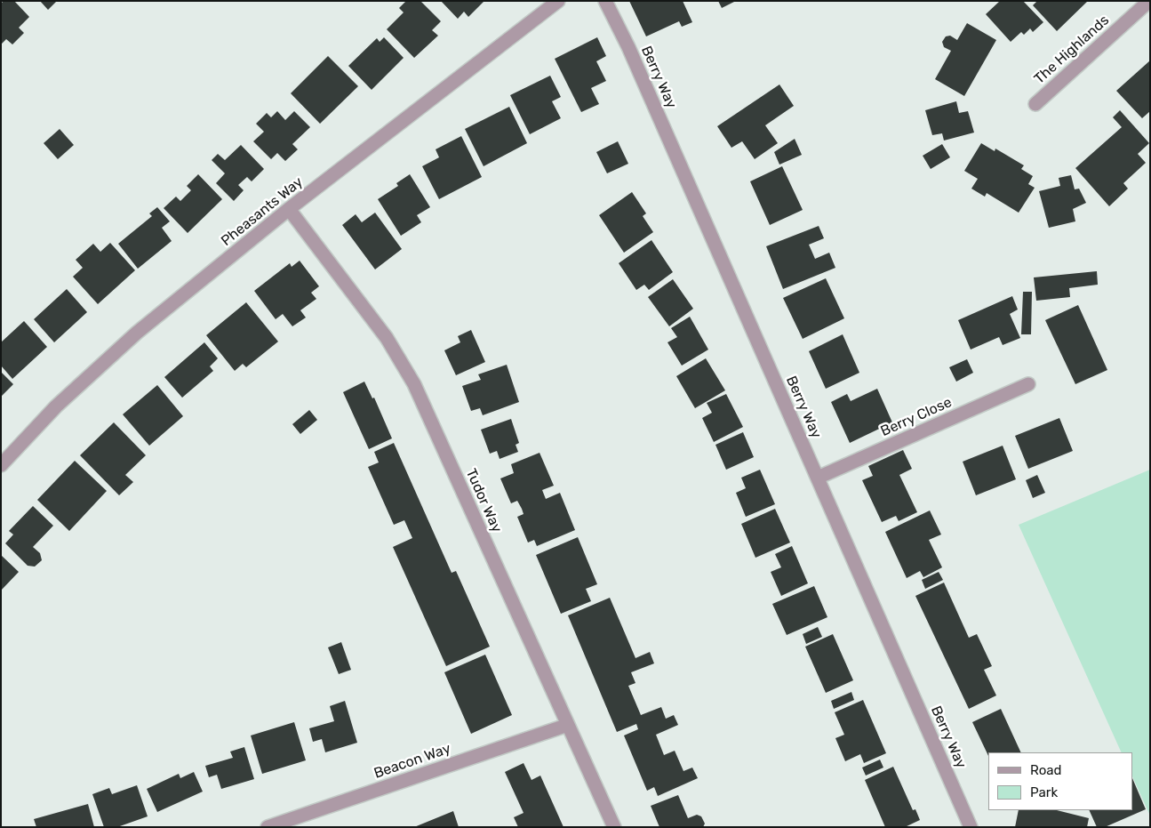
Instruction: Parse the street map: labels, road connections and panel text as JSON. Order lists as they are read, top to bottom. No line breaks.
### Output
{"streets":{"street":["The Highlands","Berry Way","Pheasants Way","Berry Close","Tudor Way","Beacon Way"]},"crossings":[["Berry Way","Berry Close"],["Pheasants Way","Tudor Way"],["Tudor Way","Beacon Way"]],"legend":["Road","Park"]}
